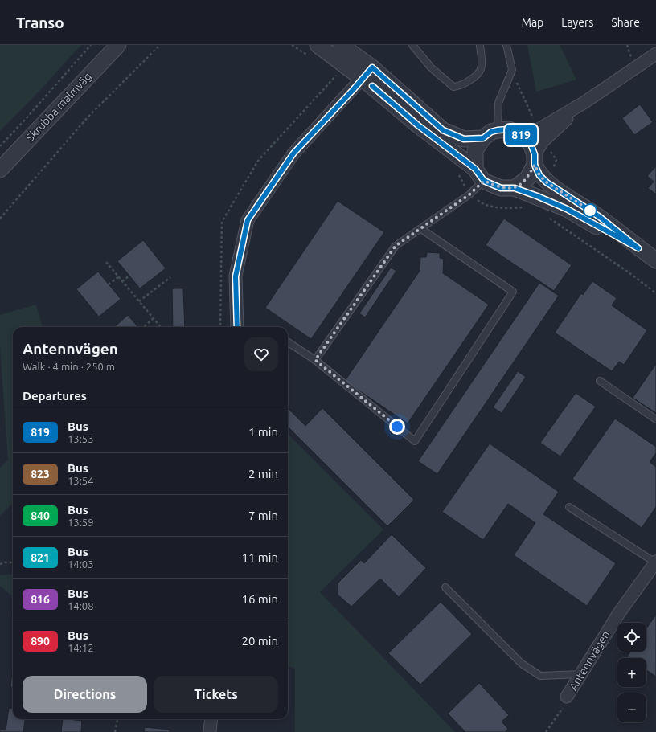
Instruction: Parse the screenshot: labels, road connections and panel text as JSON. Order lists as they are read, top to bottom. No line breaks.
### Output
{"streets":{"street":["Skrubba malmväg","Antennvägen"]},"lines":["bus line 819"],"page":{"header":"Transo","nav":["Map","Layers","Share"],"on_map":"819","heading":[["Antennvägen","Walk · 4 min · 250 m"],"Departures"],"list":[{"mark":"819","name":"Bus","note":"13:53","value":"1 min"},{"mark":"823","name":"Bus","note":"13:54","value":"2 min"},{"mark":"840","name":"Bus","note":"13:59","value":"7 min"},{"mark":"821","name":"Bus","note":"14:03","value":"11 min"},{"mark":"816","name":"Bus","note":"14:08","value":"16 min"},{"mark":"890","name":"Bus","note":"14:12","value":"20 min"}],"map_buttons":["+","−"],"buttons":["Directions","Tickets"]}}
